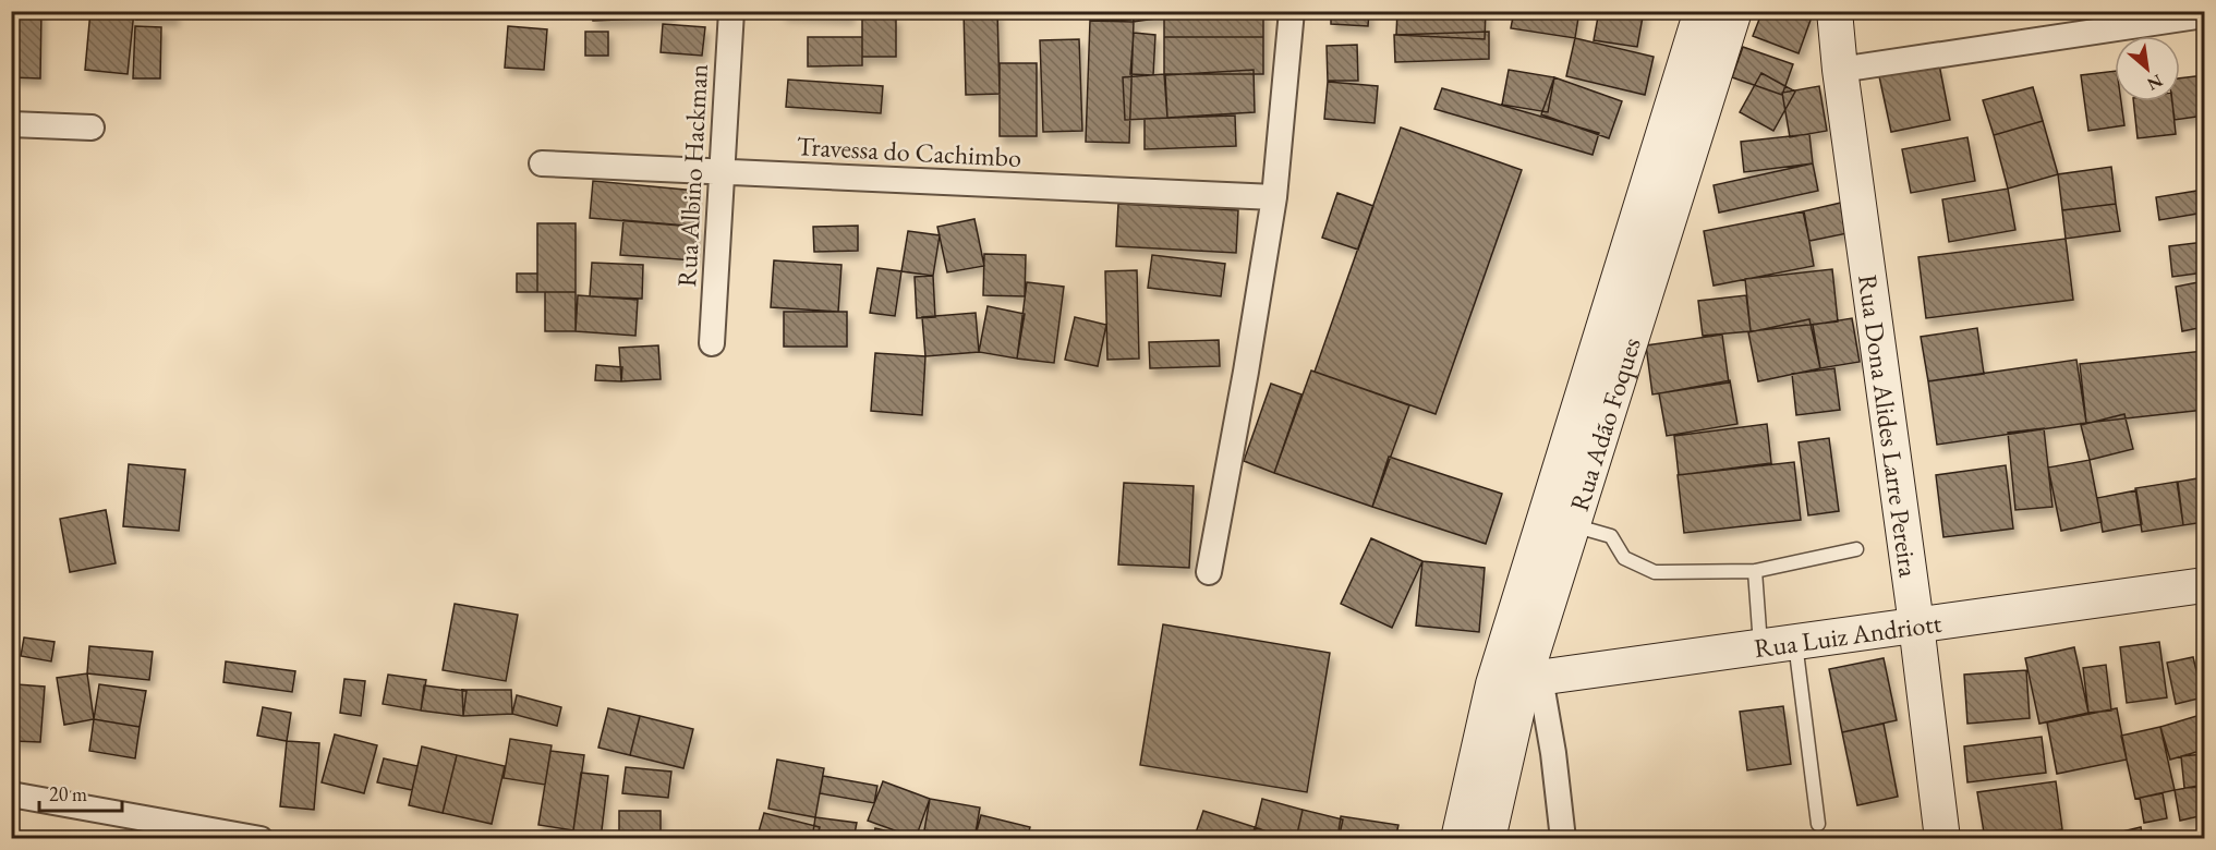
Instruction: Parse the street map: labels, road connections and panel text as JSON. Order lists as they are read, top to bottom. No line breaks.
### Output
{"streets":{"main road":["Rua Adão Foques","Rua Dona Alides Larre Pereira","Rua Luiz Andriott"],"street":["Travessa do Cachimbo","Rua Albino Hackman"]},"crossings":[["Travessa do Cachimbo","Rua Albino Hackman"],["Rua Adão Foques","Rua Luiz Andriott"],["Rua Dona Alides Larre Pereira","Rua Luiz Andriott"]],"scale_bar":"20 m","north":"bottom right"}
